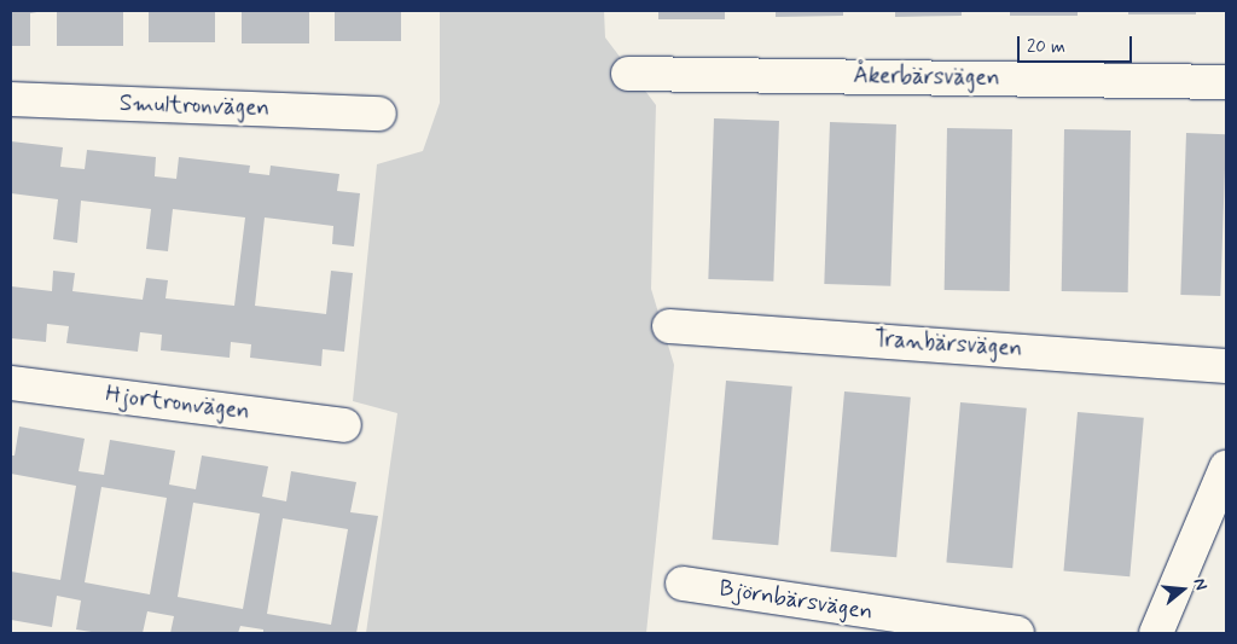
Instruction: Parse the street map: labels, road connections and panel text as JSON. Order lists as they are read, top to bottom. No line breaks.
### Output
{"streets":{"street":["Åkerbärsvägen","Smultronvägen","Tranbärsvägen","Hjortronvägen","Björnbärsvägen"]},"scale_bar":"20 m","north":"right"}
